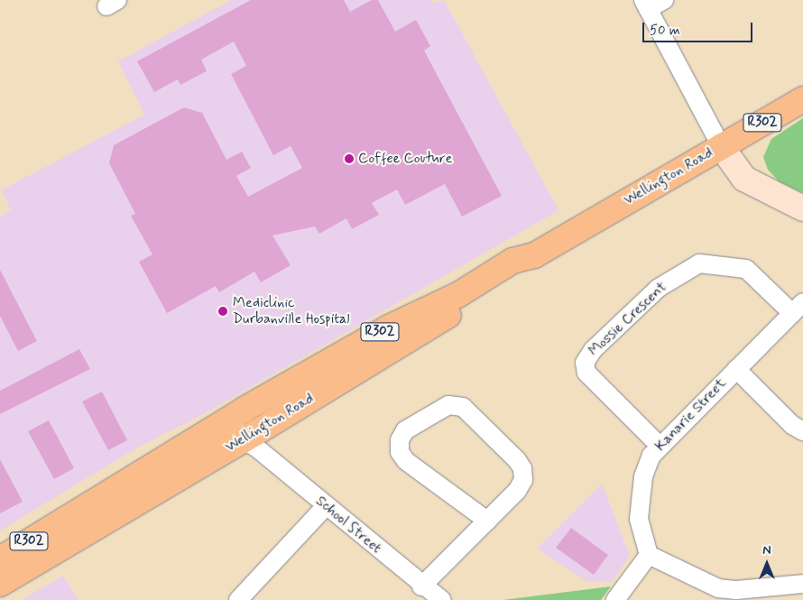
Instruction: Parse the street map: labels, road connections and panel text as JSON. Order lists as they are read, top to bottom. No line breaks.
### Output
{"streets":{"main road":["R302","Wellington Road"],"street":["Mossie Crescent","Kanarie Street","School Street"]},"crossings":[["Wellington Road","School Street"],["Mossie Crescent","Kanarie Street"]],"places":["Coffee Couture","Mediclinic Durbanville Hospital"],"scale_bar":"50 m","north":"top"}
